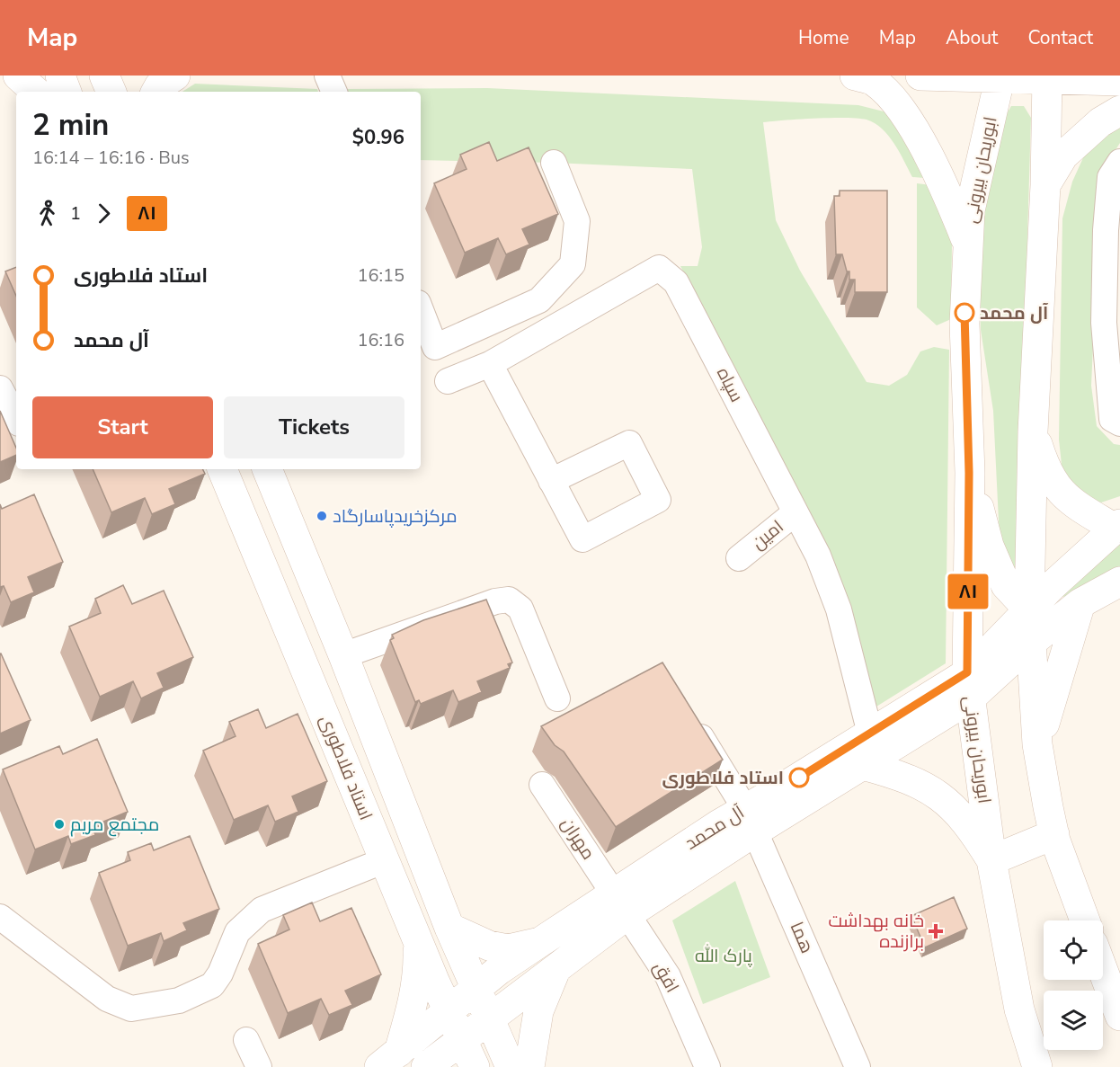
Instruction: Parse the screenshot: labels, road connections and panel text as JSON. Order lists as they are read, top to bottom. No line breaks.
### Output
{"streets":{"main road":["ابوریحان بیرونی","استاد فلاطوری","آل محمد"],"street":["سپاه","امین","مهران","هما","افق"]},"crossings":[["ابوریحان بیرونی","آل محمد"],["سپاه","امین"],["سپاه","آل محمد"],["استاد فلاطوری","آل محمد"],["آل محمد","مهران"],["آل محمد","هما"],["آل محمد","افق"],["مهران","افق"]],"parks":["پارک الله"],"places":{"other":["آل محمد","مرکزخریدپاسارگاد","استاد فلاطوری","مجتمع مریم"],"health":["خانه بهداشت برازنده"]},"lines":["bus line ۸۱"],"page":{"header":"Map","nav":["Home","Map","About","Contact"],"on_map":"۸۱","heading":["2 min","16:14 – 16:16 · Bus","$0.96"],"legs":["1","۸۱"],"list":[{"name":"استاد فلاطوری","value":"16:15"},{"name":"آل محمد","value":"16:16"}],"buttons":["Start","Tickets"]}}
